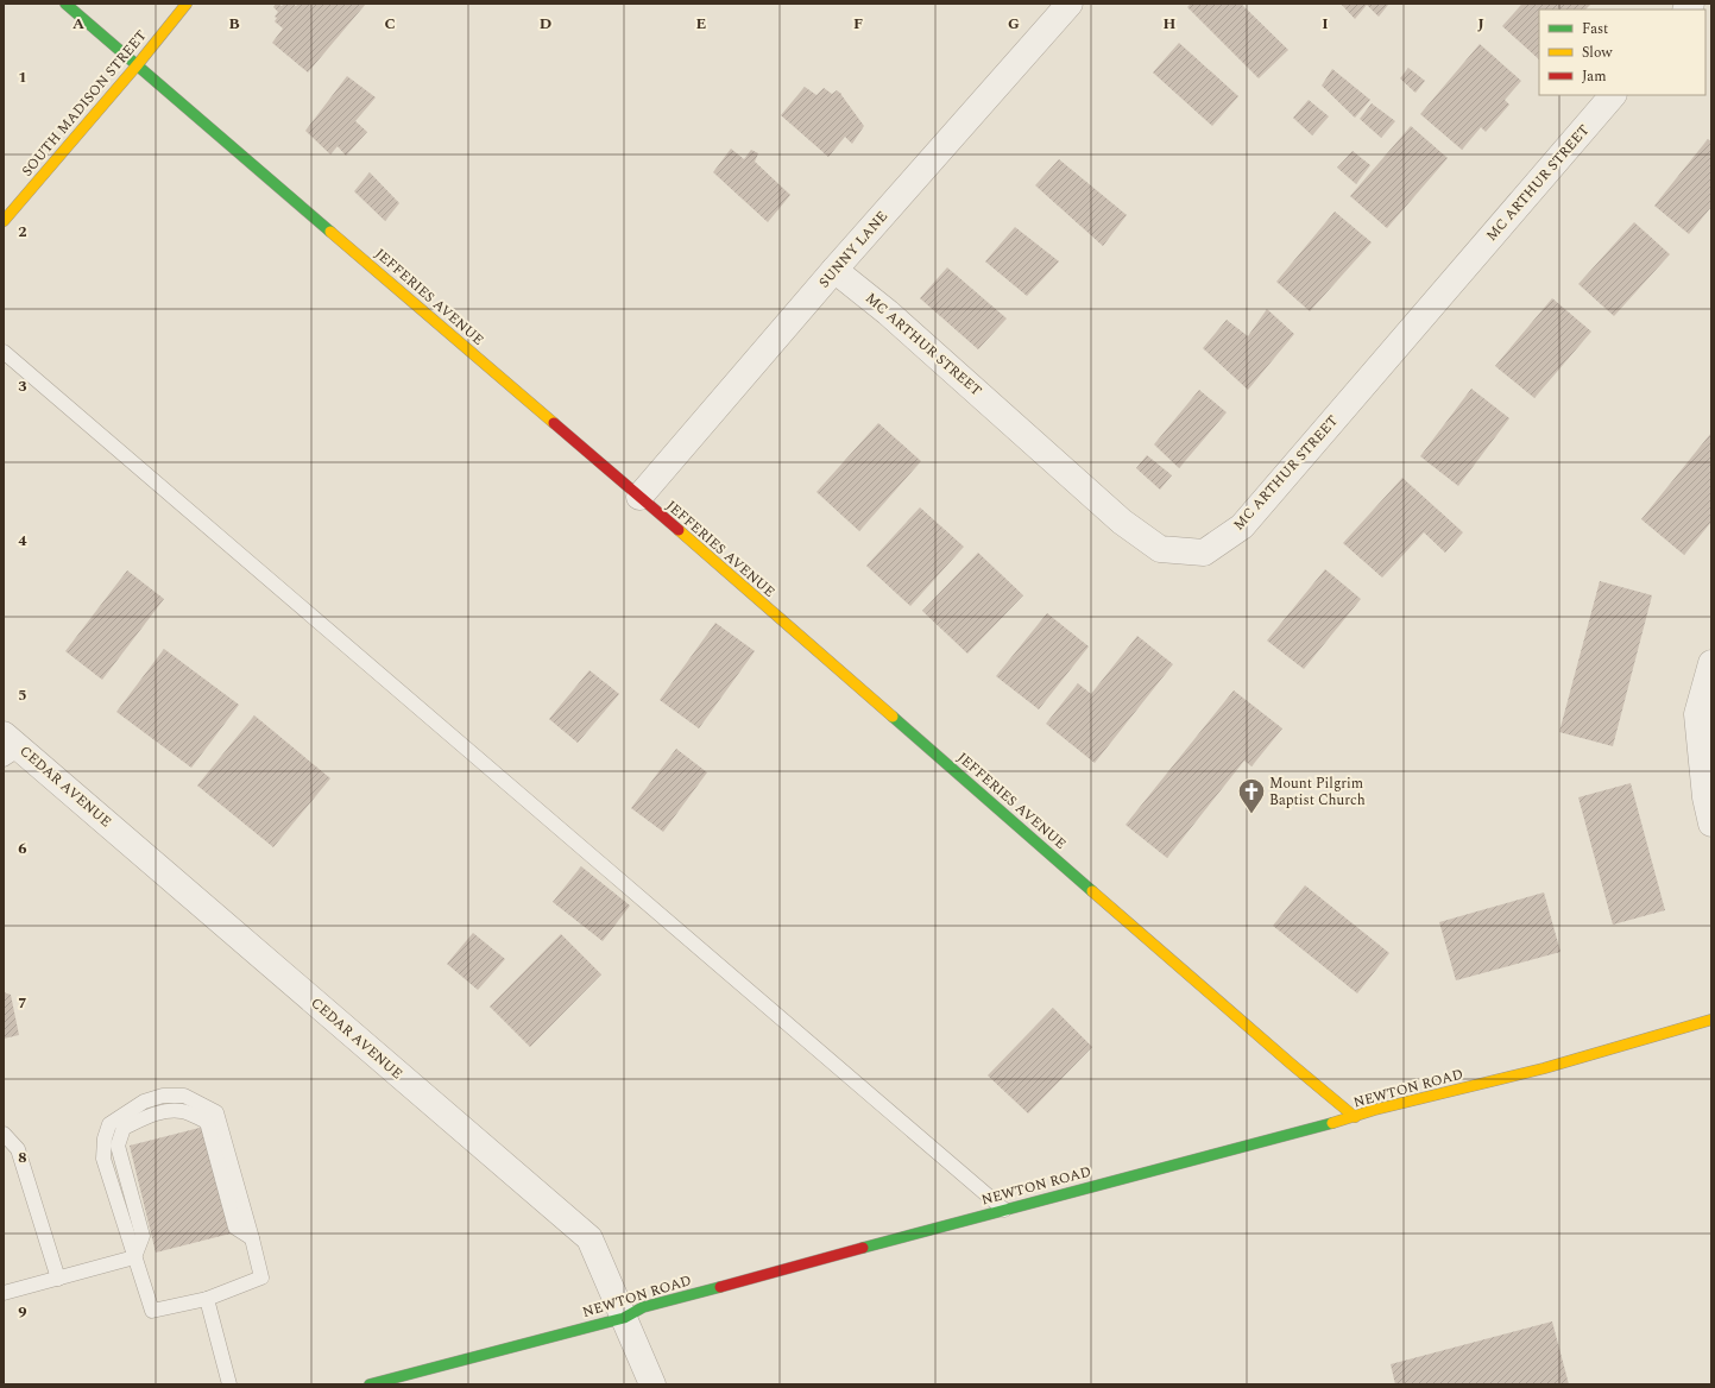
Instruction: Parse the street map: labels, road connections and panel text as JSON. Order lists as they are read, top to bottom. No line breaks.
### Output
{"streets":{"street":["SOUTH MADISON STREET","MC ARTHUR STREET","SUNNY LANE","JEFFERIES AVENUE","CEDAR AVENUE","NEWTON ROAD"]},"crossings":[["SOUTH MADISON STREET","JEFFERIES AVENUE"],["MC ARTHUR STREET","SUNNY LANE"],["SUNNY LANE","JEFFERIES AVENUE"],["JEFFERIES AVENUE","NEWTON ROAD"],["CEDAR AVENUE","NEWTON ROAD"]],"places":{"church":["Mount Pilgrim Baptist Church"]},"legend":["Fast","Slow","Jam"],"grid":{"columns":["A","B","C","D","E","F","G","H","I","J"],"rows":["1","2","3","4","5","6","7","8","9"]}}
